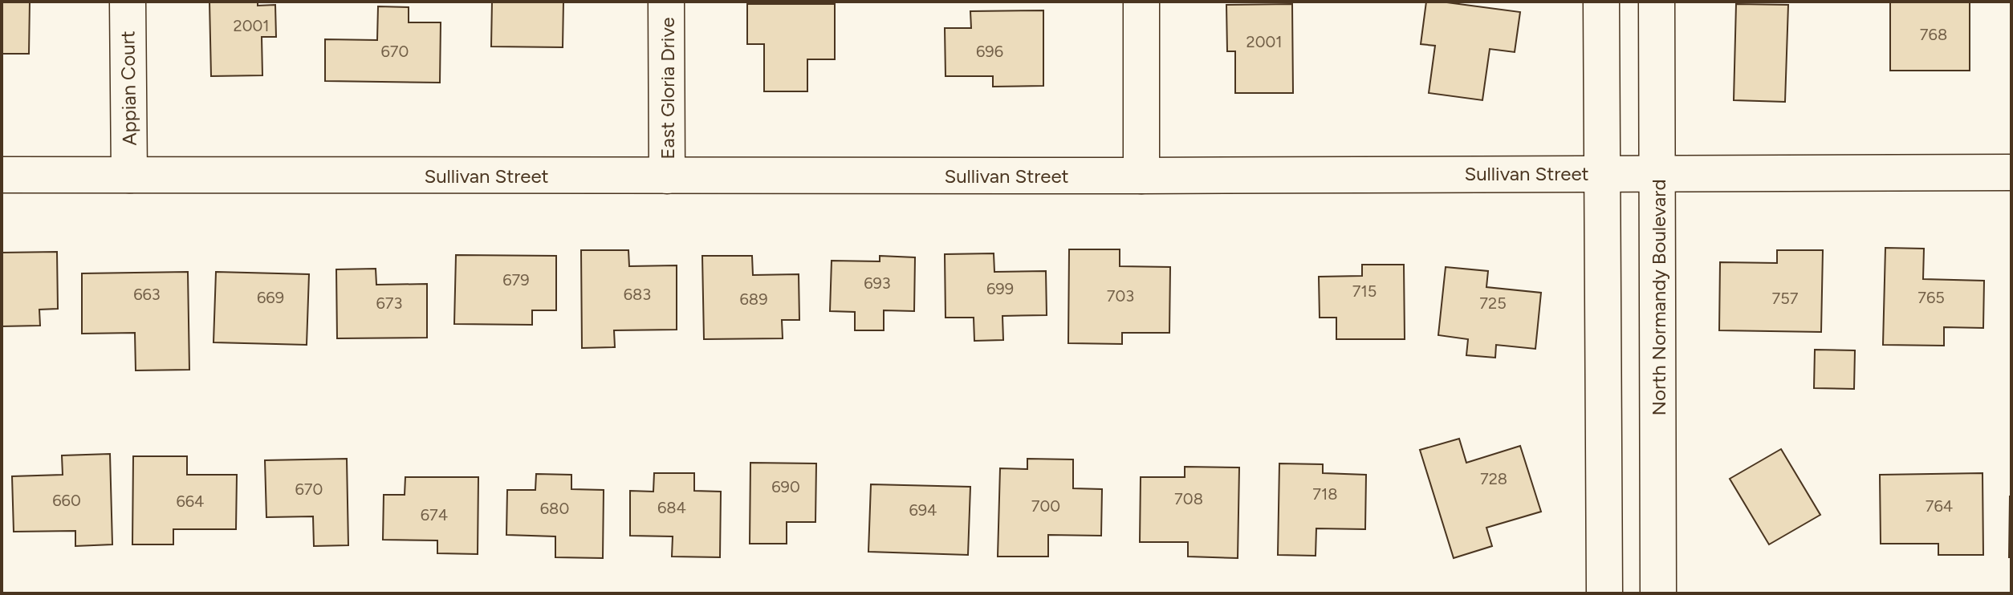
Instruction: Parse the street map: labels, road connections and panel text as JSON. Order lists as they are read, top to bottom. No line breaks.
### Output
{"streets":{"street":["Appian Court","East Gloria Drive","Sullivan Street","North Normandy Boulevard"]},"crossings":[["Appian Court","Sullivan Street"],["East Gloria Drive","Sullivan Street"],["Sullivan Street","North Normandy Boulevard"]],"house_numbers":["2001","768","2001","670","696","679","693","699","715","663","683","703","669","765","757","689","673","725","728","690","670","718","708","660","664","700","764","684","680","694","674"]}
